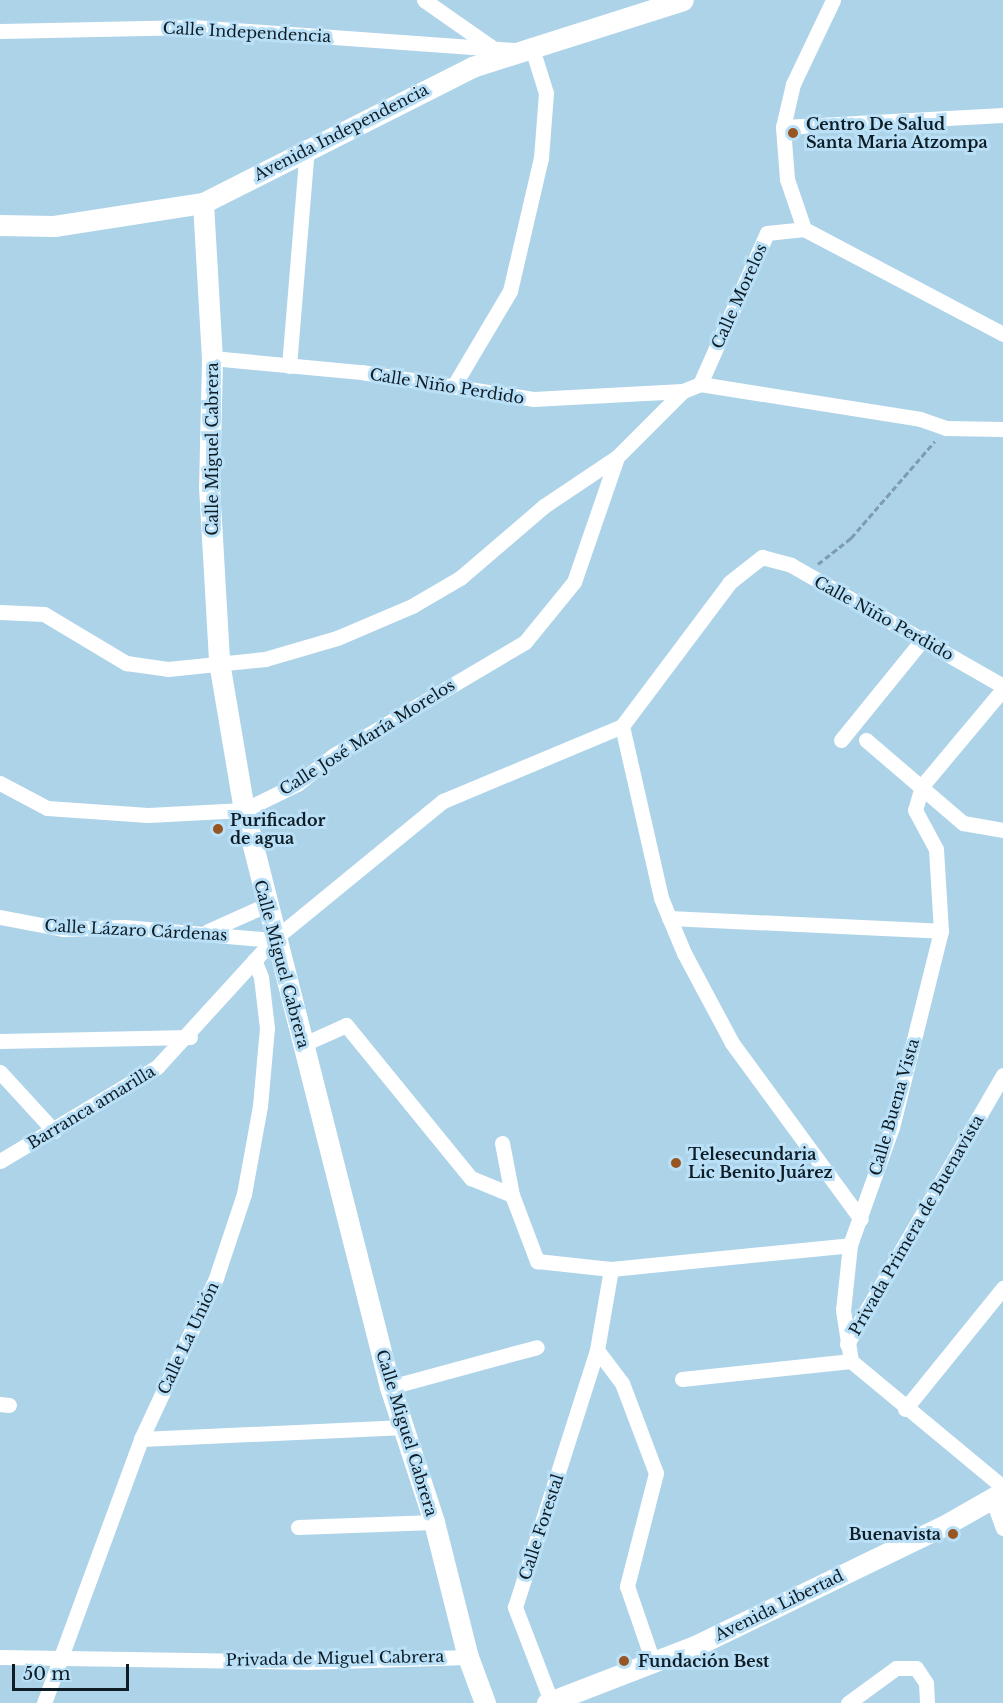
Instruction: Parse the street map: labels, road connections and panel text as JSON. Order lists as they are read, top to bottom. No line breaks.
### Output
{"streets":{"street":["Calle Independencia","Avenida Independencia","Calle Morelos","Calle Niño Perdido","Calle Miguel Cabrera","Calle José María Morelos","Calle Lázaro Cárdenas","Barranca amarilla","Calle Buena Vista","Privada Primera de Buenavista","Calle La Unión","Calle Forestal","Avenida Libertad","Privada de Miguel Cabrera"]},"crossings":[["Calle Independencia","Avenida Independencia"],["Avenida Independencia","Calle Miguel Cabrera"],["Calle Niño Perdido","Calle Miguel Cabrera"],["Calle Niño Perdido","Barranca amarilla"],["Calle Miguel Cabrera","Calle José María Morelos"],["Calle Miguel Cabrera","Calle Lázaro Cárdenas"],["Calle Miguel Cabrera","Barranca amarilla"],["Calle Miguel Cabrera","Privada de Miguel Cabrera"],["Calle Lázaro Cárdenas","Barranca amarilla"],["Barranca amarilla","Calle La Unión"],["Calle Buena Vista","Privada Primera de Buenavista"],["Calle La Unión","Privada de Miguel Cabrera"],["Calle Forestal","Avenida Libertad"]],"places":["Centro De Salud Santa Maria Atzompa","Purificador de agua","Telesecundaria Lic Benito Juárez","Buenavista","Fundación Best"],"scale_bar":"50 m"}
